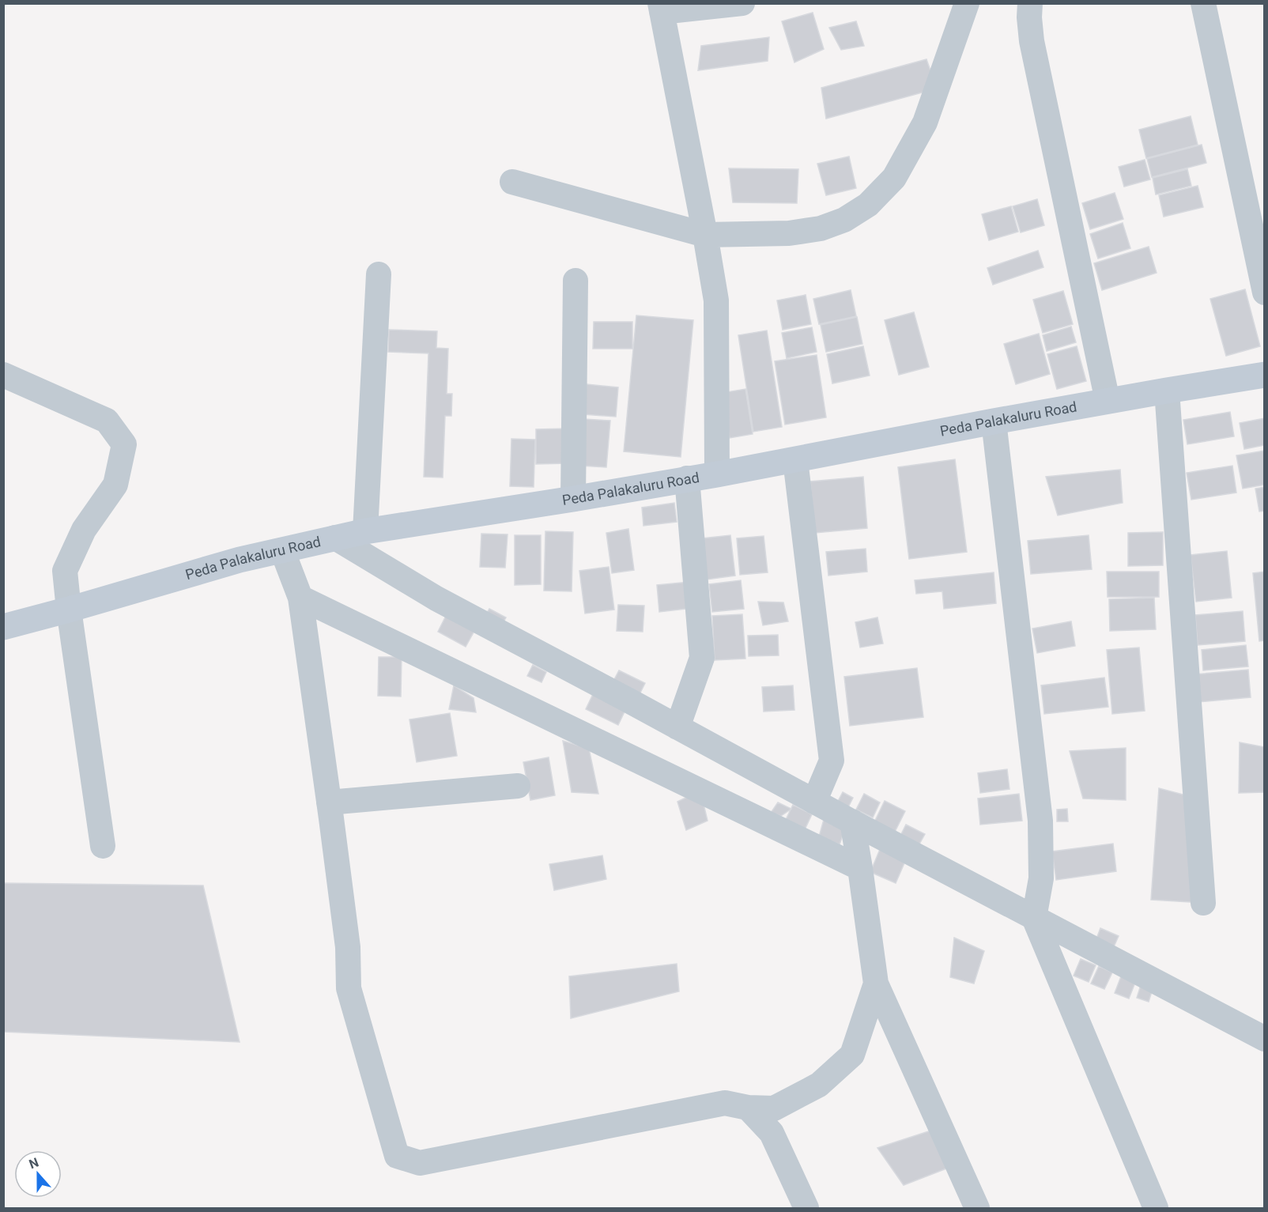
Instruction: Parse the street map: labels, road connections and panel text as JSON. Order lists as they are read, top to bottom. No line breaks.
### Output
{"streets":{"main road":["Peda Palakaluru Road"]},"north":"top"}
